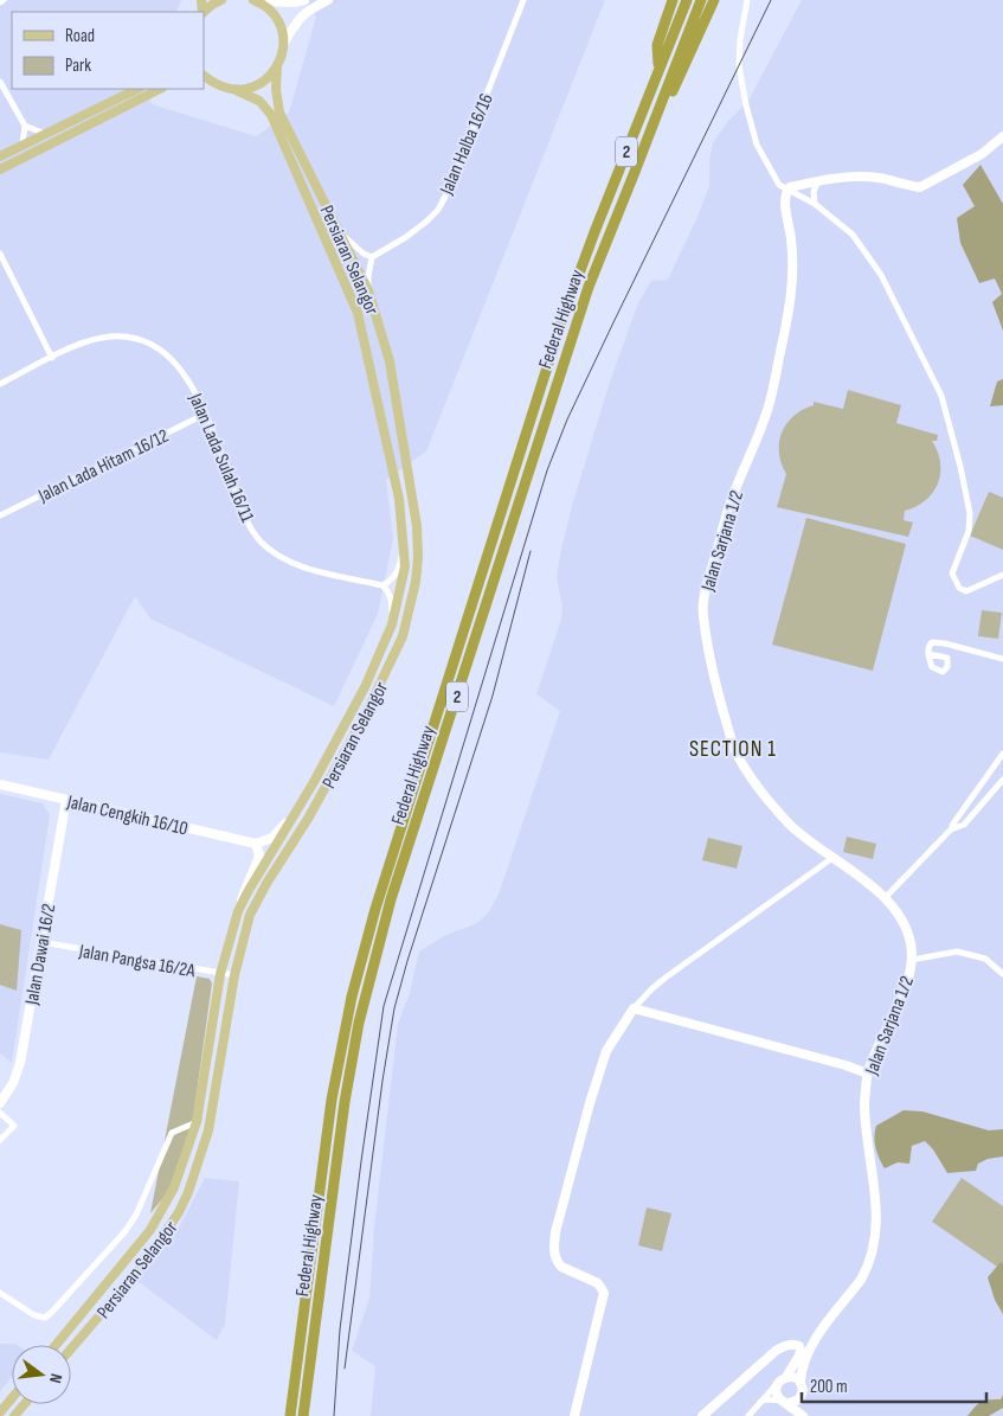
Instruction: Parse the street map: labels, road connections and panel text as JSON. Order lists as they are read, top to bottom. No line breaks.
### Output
{"streets":{"highway":["2","Federal Highway"],"main road":["Persiaran Selangor"],"street":["Jalan Halba 16/16","Jalan Lada Sulah 16/11","Jalan Lada Hitam 16/12","Jalan Sarjana 1/2","Jalan Cengkih 16/10","Jalan Dawai 16/2","Jalan Pangsa 16/2A"]},"crossings":[["Persiaran Selangor","Jalan Pangsa 16/2A"],["Jalan Lada Sulah 16/11","Jalan Lada Hitam 16/12"],["Jalan Cengkih 16/10","Jalan Dawai 16/2"],["Jalan Dawai 16/2","Jalan Pangsa 16/2A"]],"districts":["SECTION 1"],"legend":["Road","Park"],"scale_bar":"200 m","north":"right"}
